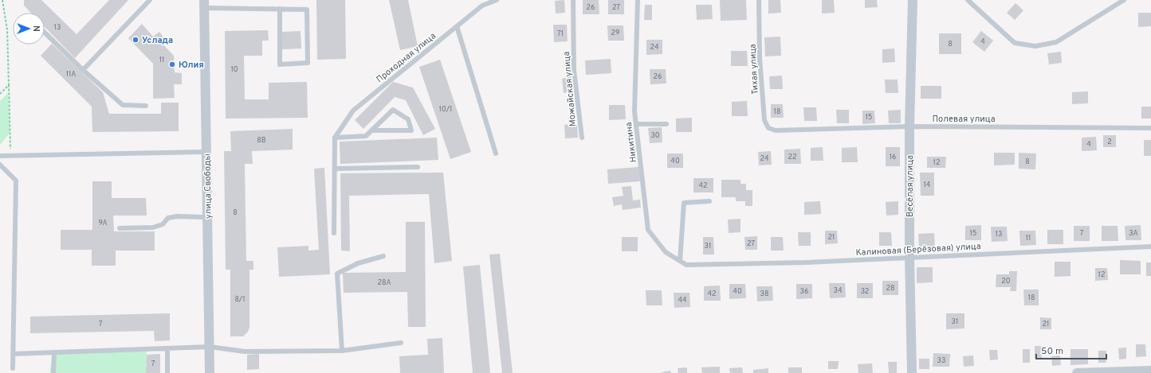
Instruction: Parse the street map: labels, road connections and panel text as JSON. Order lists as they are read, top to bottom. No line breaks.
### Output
{"streets":{"street":["улица Свободы","Весёлая улица"],"lane":["Проходная улица","Тихая улица","Можайская улица","Полевая улица","Никитина","Калиновая (Берёзовая) улица"]},"crossings":[["Тихая улица","Полевая улица"],["Полевая улица","Весёлая улица"],["Никитина","Калиновая (Берёзовая) улица"],["Весёлая улица","Калиновая (Берёзовая) улица"]],"places":["Услада","Юлия"],"house_numbers":["26","27","13","29","71","4","8","24","11","10","11А","26","10/1","18","15","30","8В","2","4","22","16","24","40","8","12","14","42","8","9А","15","7","3А","13","21","11","27","31","12","20","28А","28","34","40","36","32","42","38","18","8/1","44","31","7","21","33","7"],"scale_bar":"50 m","north":"right"}
